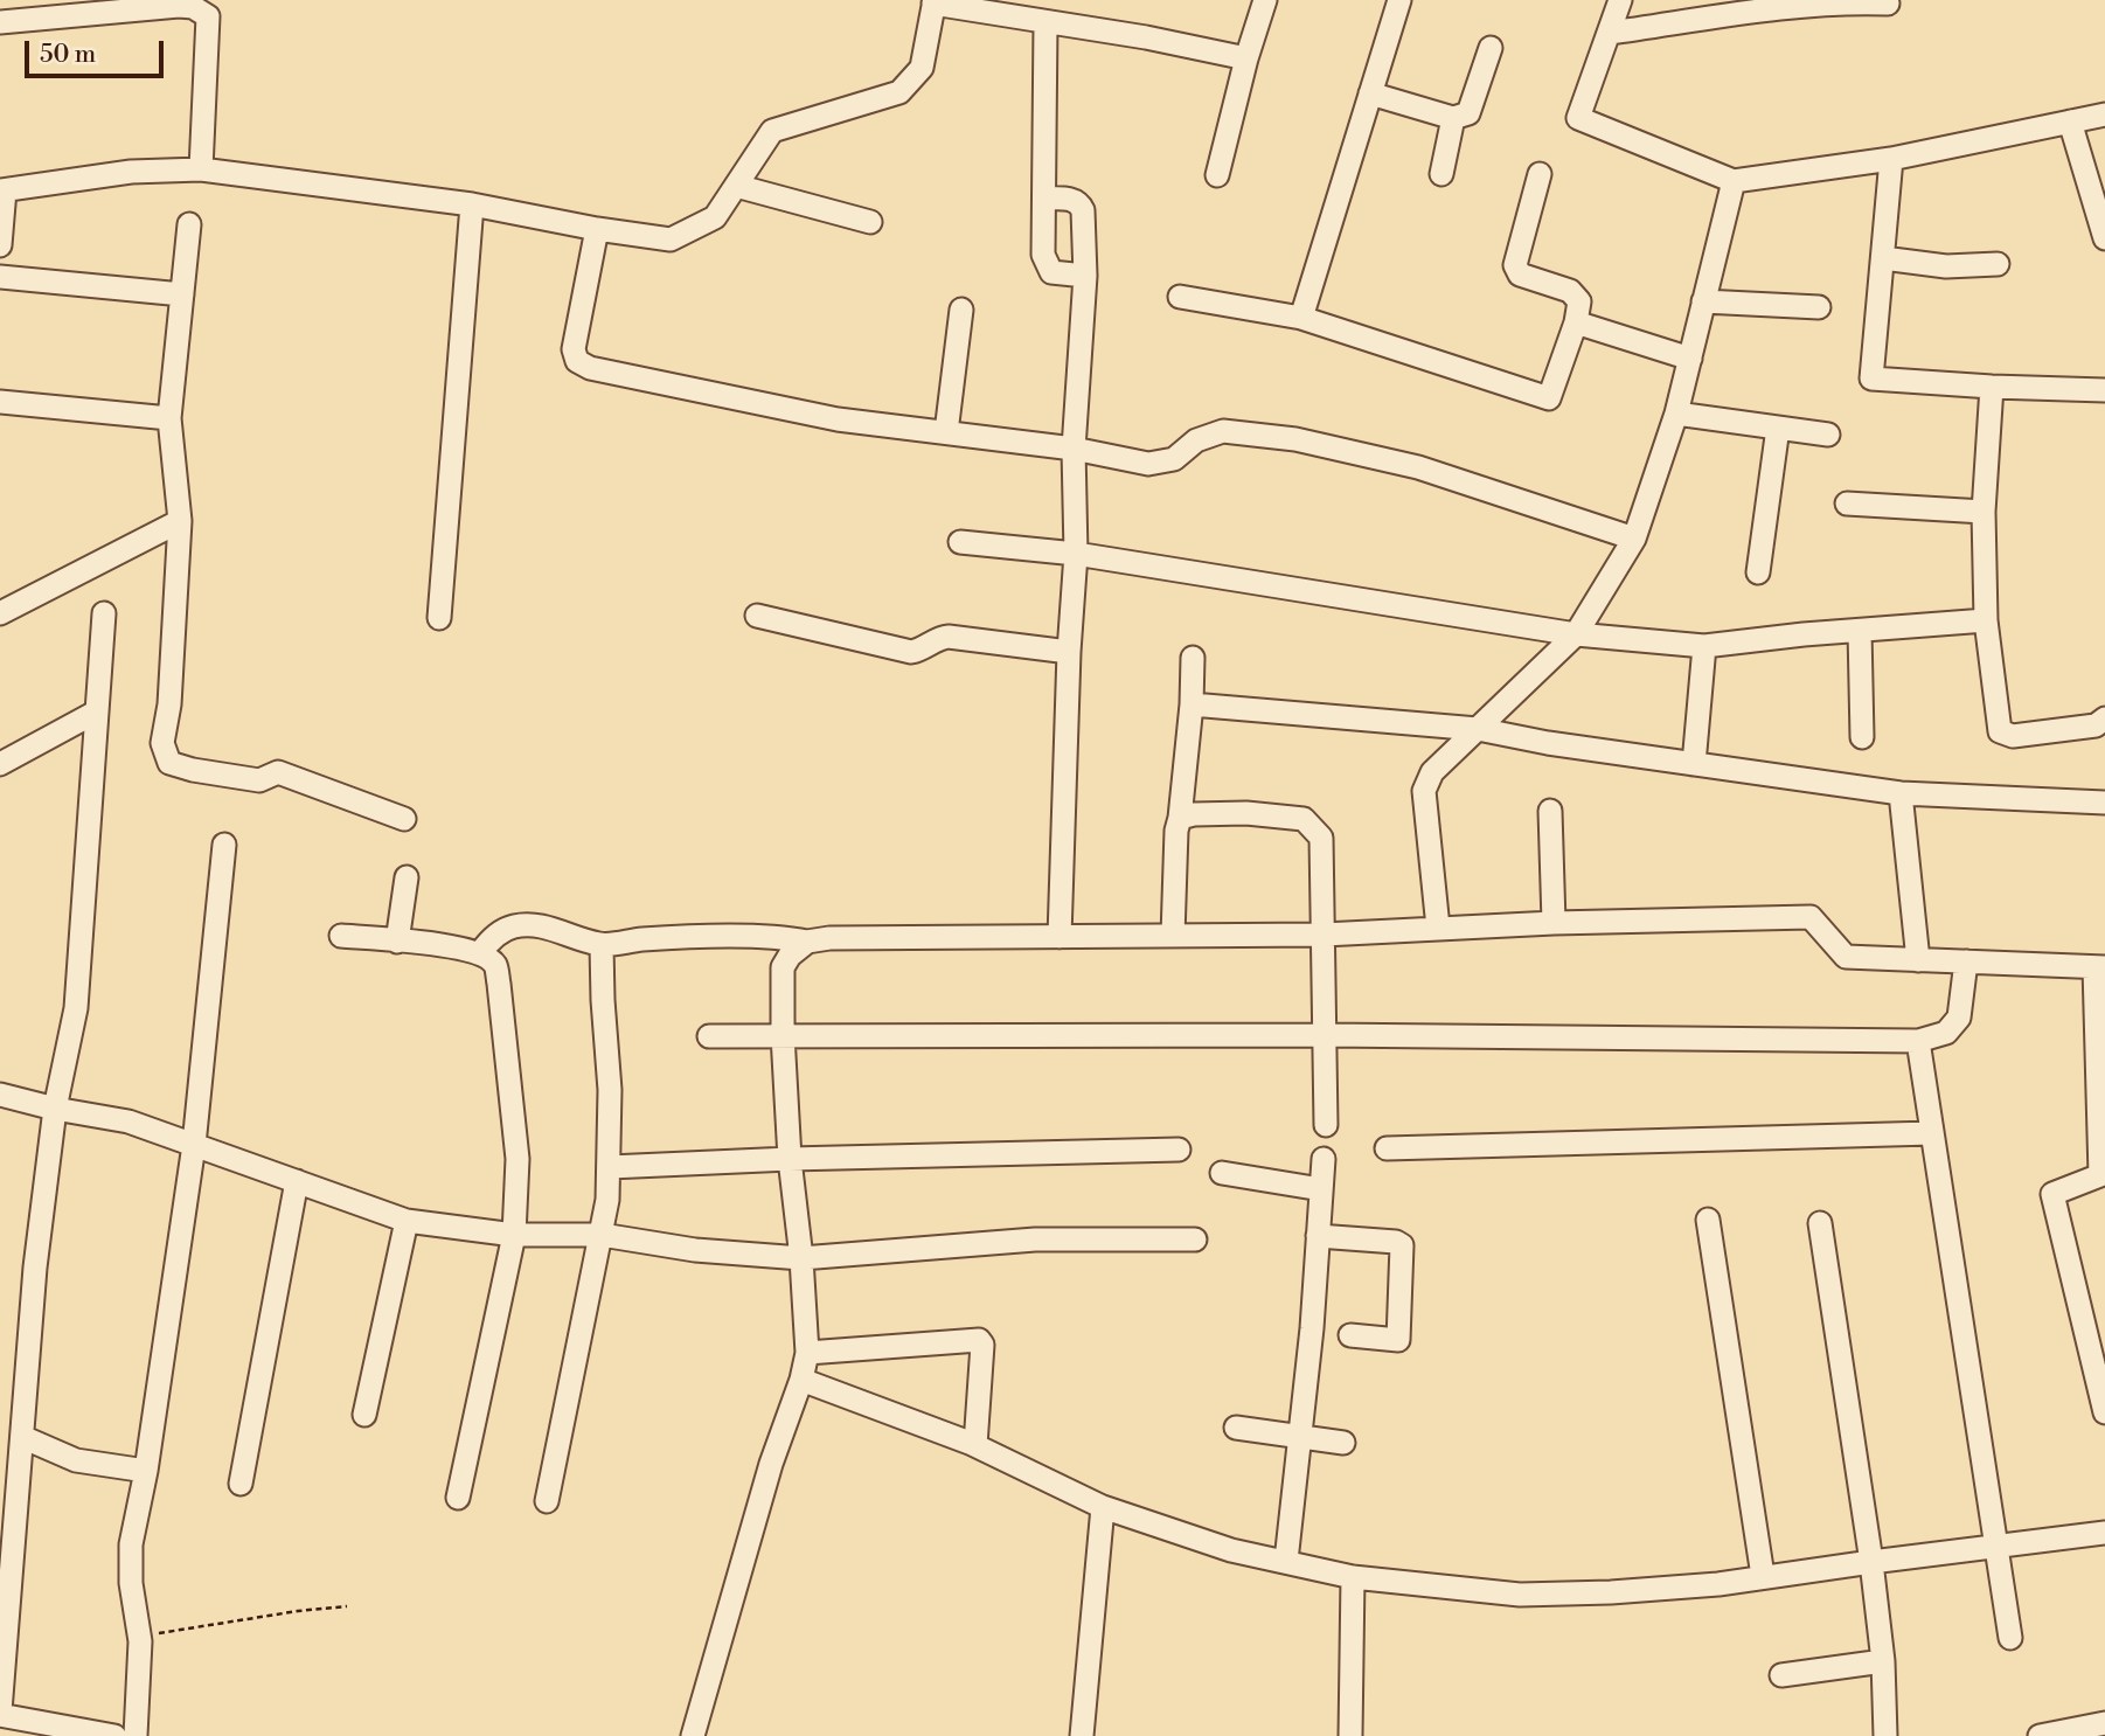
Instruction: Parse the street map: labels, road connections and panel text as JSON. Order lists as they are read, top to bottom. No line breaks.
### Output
{"scale_bar":"50 m"}
